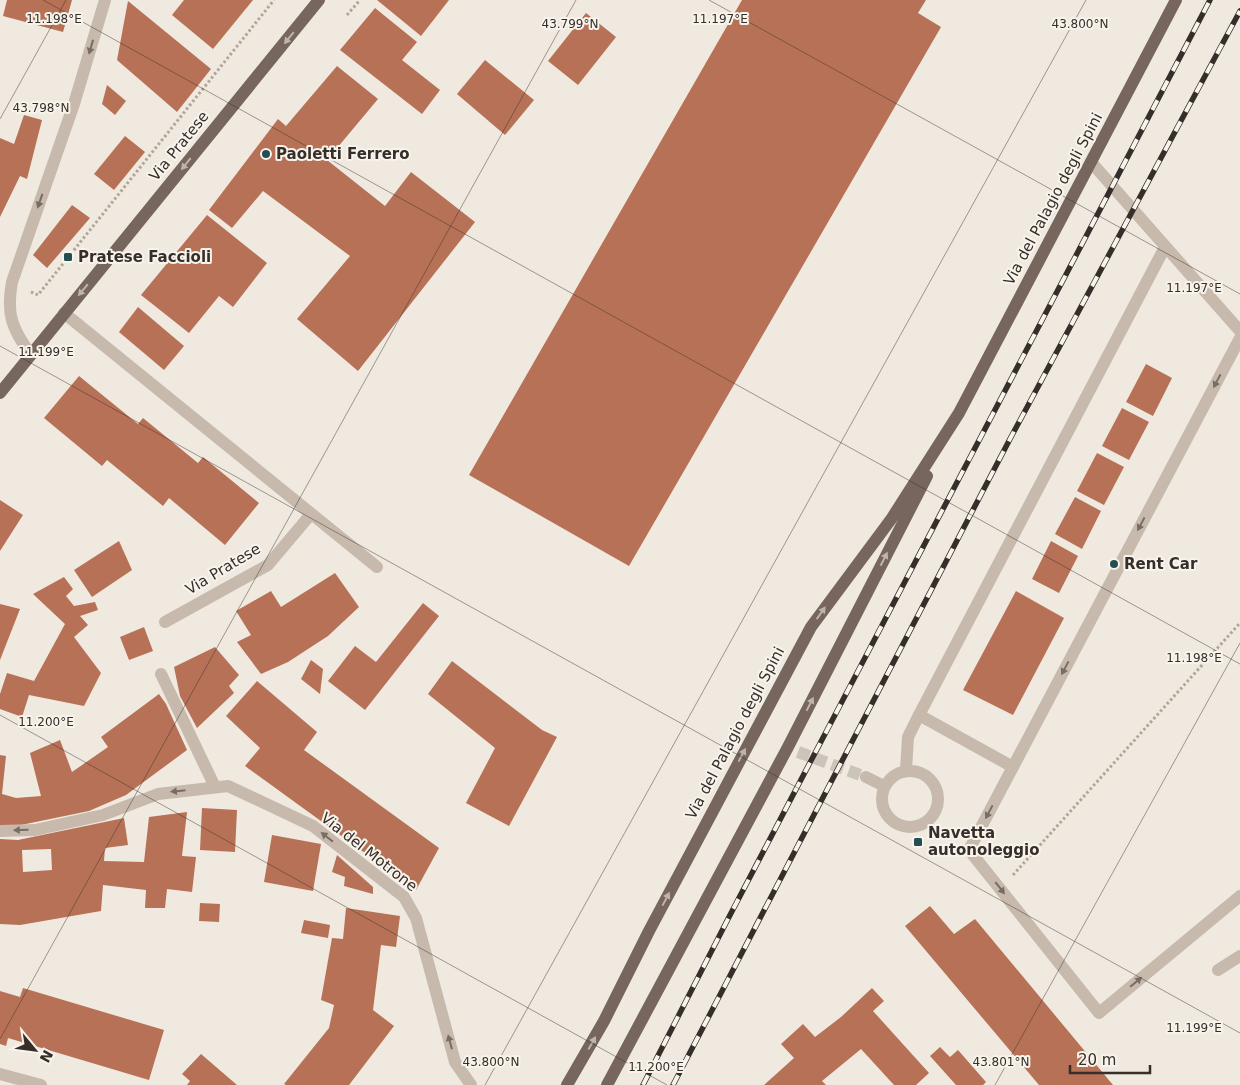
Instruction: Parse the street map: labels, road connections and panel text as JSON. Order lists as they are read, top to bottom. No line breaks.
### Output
{"streets":{"main road":["Via Pratese","Via del Palagio degli Spini"],"street":["Via del Motrone"]},"one_way":["Via Pratese","Via del Palagio degli Spini","Via del Motrone"],"places":{"other":["Paoletti Ferrero","Rent Car"],"transit":["Pratese Faccioli","Navetta autonoleggio"]},"scale_bar":"20 m","north":"bottom right","coordinates":["11.198°E","11.197°E","43.799°N","43.800°N","43.798°N","11.199°E","11.200°E","43.801°N"]}
